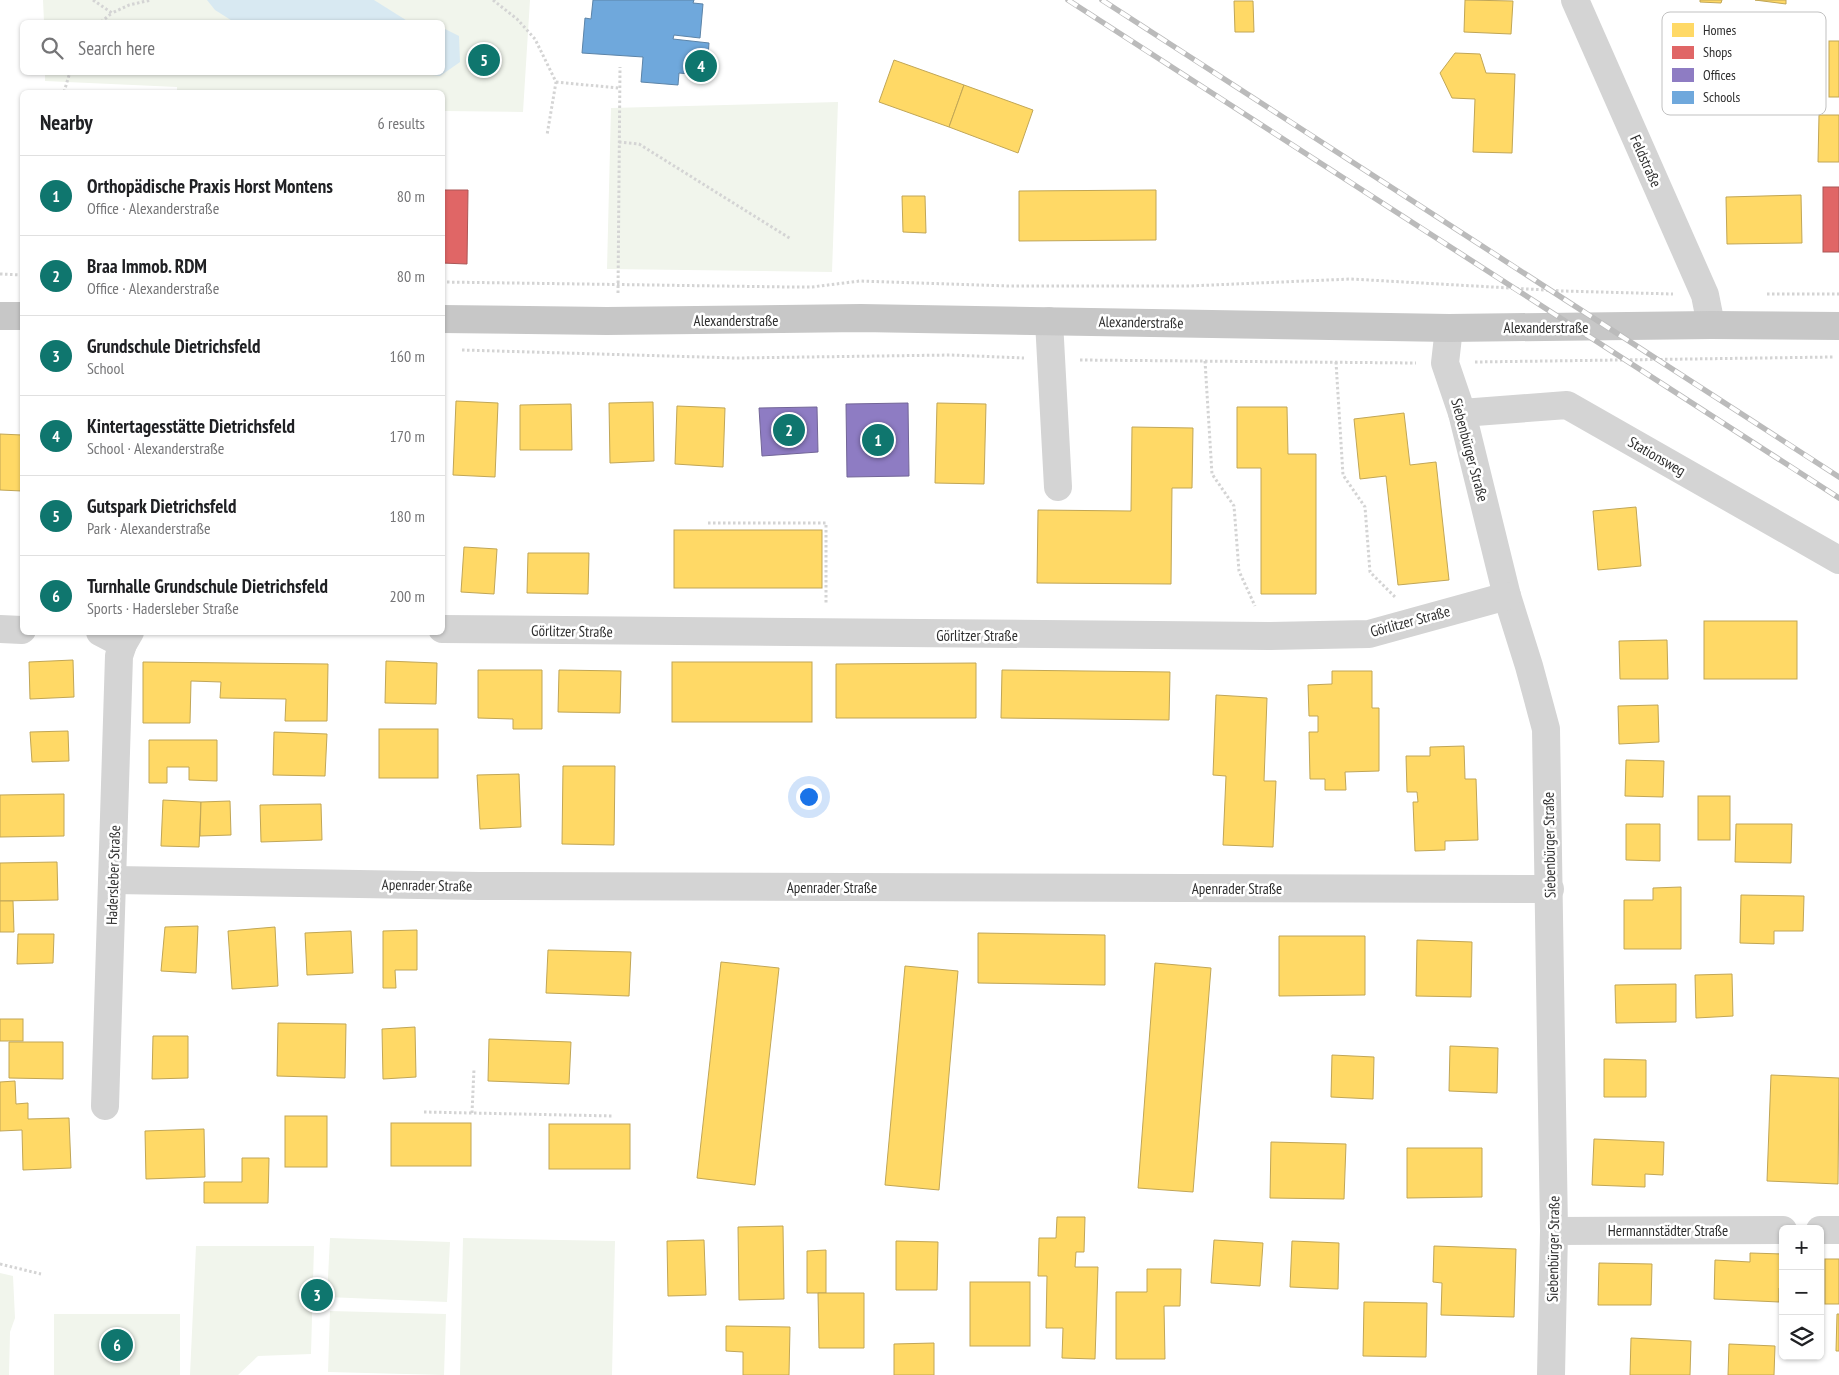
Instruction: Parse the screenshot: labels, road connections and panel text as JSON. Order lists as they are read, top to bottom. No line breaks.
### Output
{"streets":{"main road":["Alexanderstraße"],"street":["Feldstraße","Siebenbürger Straße","Stationsweg","Görlitzer Straße","Hadersleber Straße","Apenrader Straße","Hermannstädter Straße"]},"crossings":[["Feldstraße","Alexanderstraße"],["Alexanderstraße","Siebenbürger Straße"],["Siebenbürger Straße","Stationsweg"],["Siebenbürger Straße","Görlitzer Straße"],["Siebenbürger Straße","Apenrader Straße"],["Siebenbürger Straße","Hermannstädter Straße"],["Hadersleber Straße","Apenrader Straße"]],"legend":["Homes","Shops","Offices","Schools"],"page":{"search":"Search here","pins":["5","4","2","1","3","6"],"heading":["Nearby","6 results"],"list":[{"mark":"1","name":"Orthopädische Praxis Horst Montens","note":"Office · Alexanderstraße","value":"80 m"},{"mark":"2","name":"Braa Immob. RDM","note":"Office · Alexanderstraße","value":"80 m"},{"mark":"3","name":"Grundschule Dietrichsfeld","note":"School","value":"160 m"},{"mark":"4","name":"Kintertagesstätte Dietrichsfeld","note":"School · Alexanderstraße","value":"170 m"},{"mark":"5","name":"Gutspark Dietrichsfeld","note":"Park · Alexanderstraße","value":"180 m"},{"mark":"6","name":"Turnhalle Grundschule Dietrichsfeld","note":"Sports · Hadersleber Straße","value":"200 m"}],"map_buttons":["+","−"]}}
